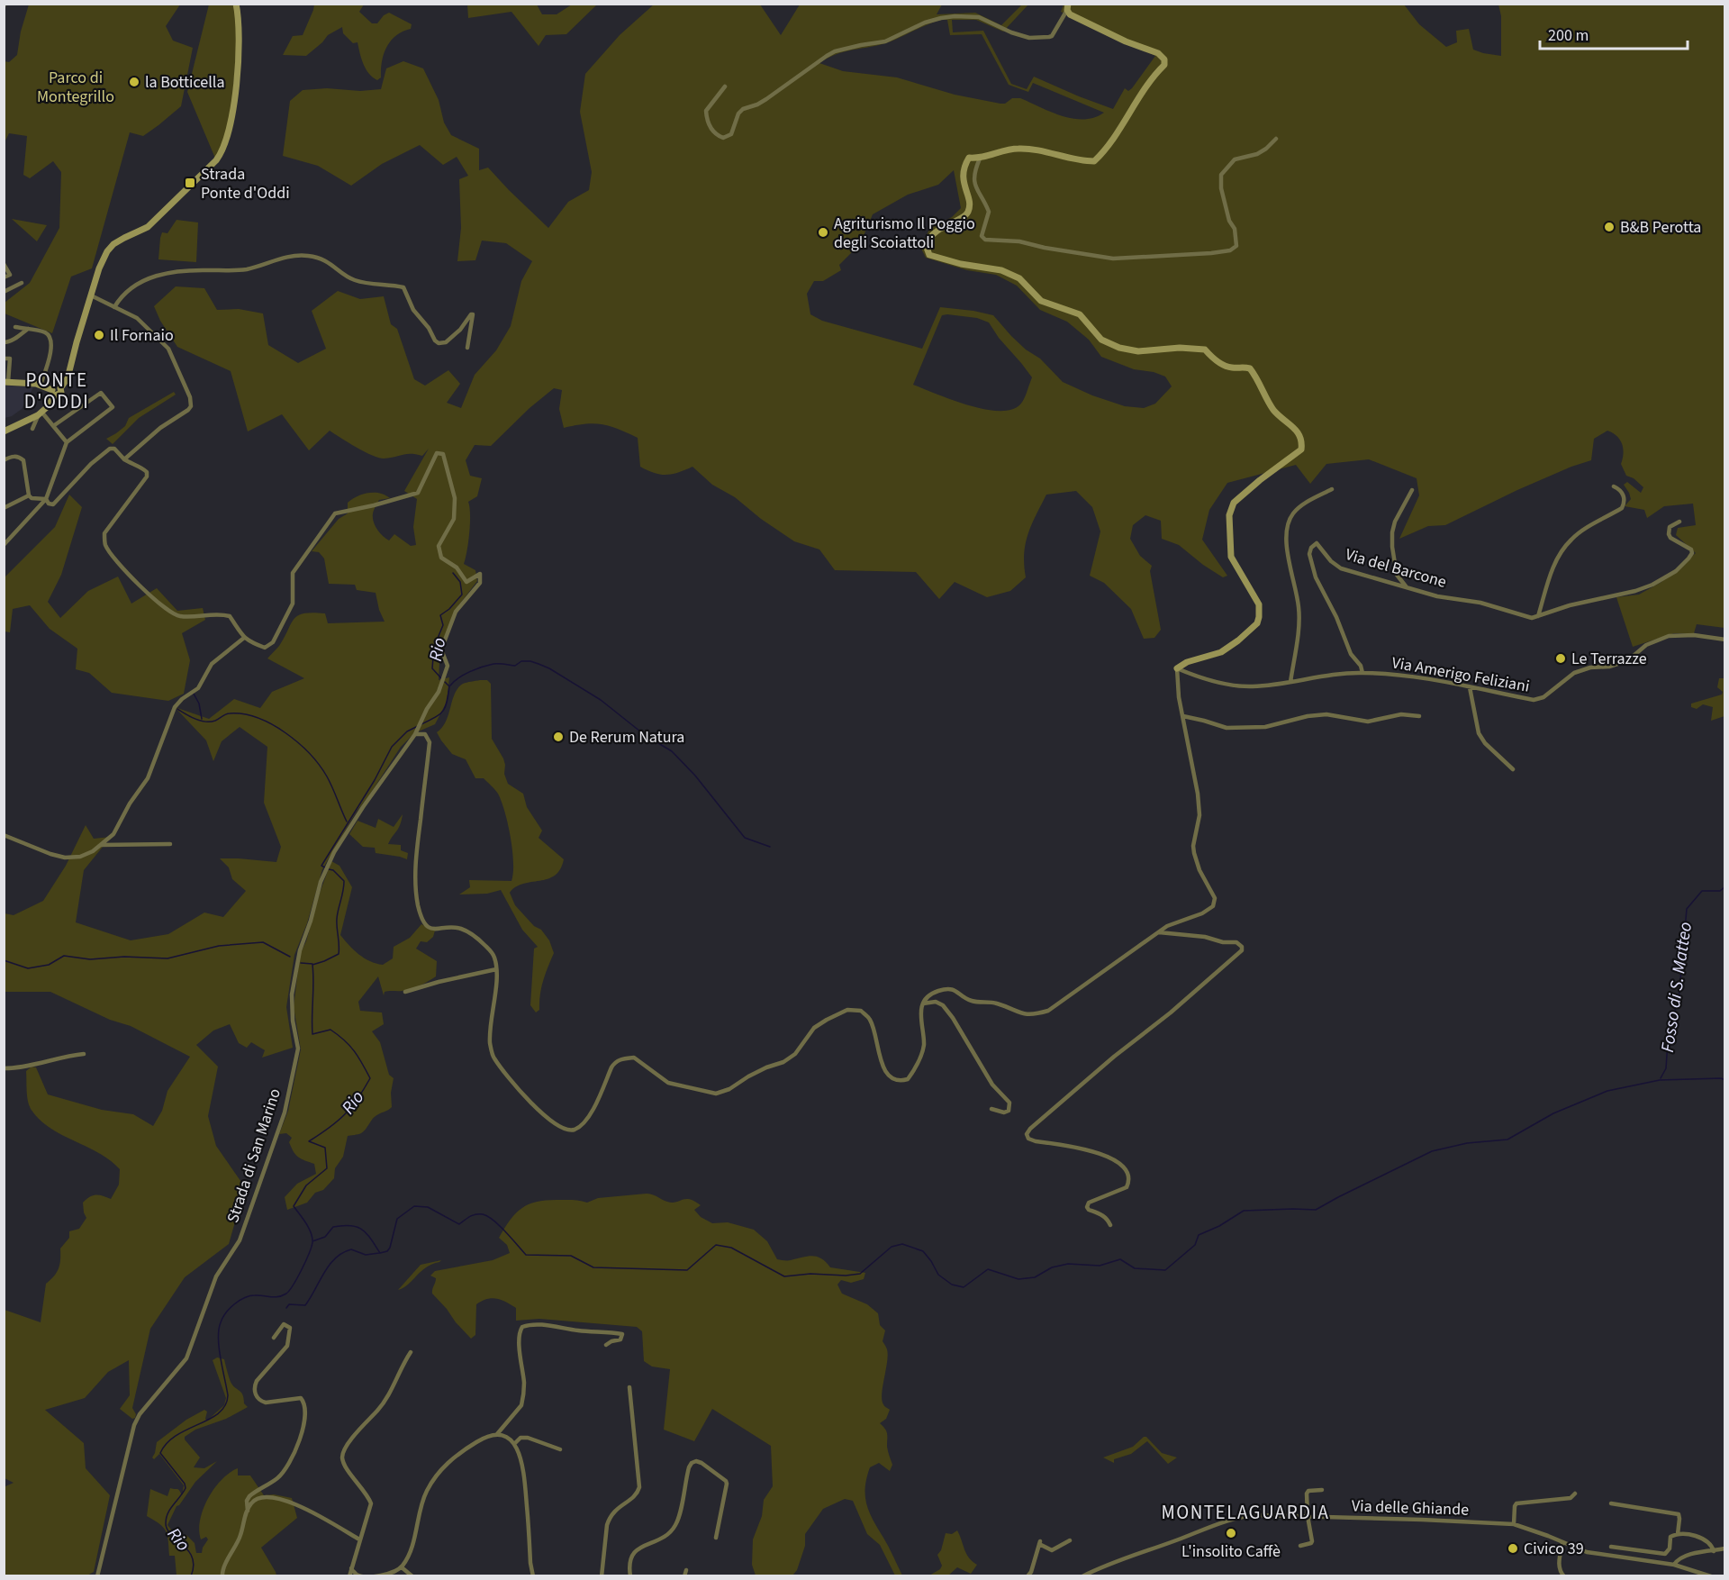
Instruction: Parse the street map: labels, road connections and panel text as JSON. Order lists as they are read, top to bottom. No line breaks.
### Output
{"streets":{"street":["Via del Barcone","Via Amerigo Feliziani","Strada di San Marino","Via delle Ghiande"]},"crossings":[["Via del Barcone","Via Amerigo Feliziani"]],"districts":["PONTE D'ODDI","MONTELAGUARDIA"],"water":["Rio","Fosso di S. Matteo"],"parks":["Parco di Montegrillo"],"places":{"other":["la Botticella","B&B Perotta","Agriturismo Il Poggio degli Scoiattoli","Il Fornaio","Le Terrazze","De Rerum Natura","L'insolito Caffè","Civico 39"],"transit":["Strada Ponte d'Oddi"]},"scale_bar":"200 m"}
